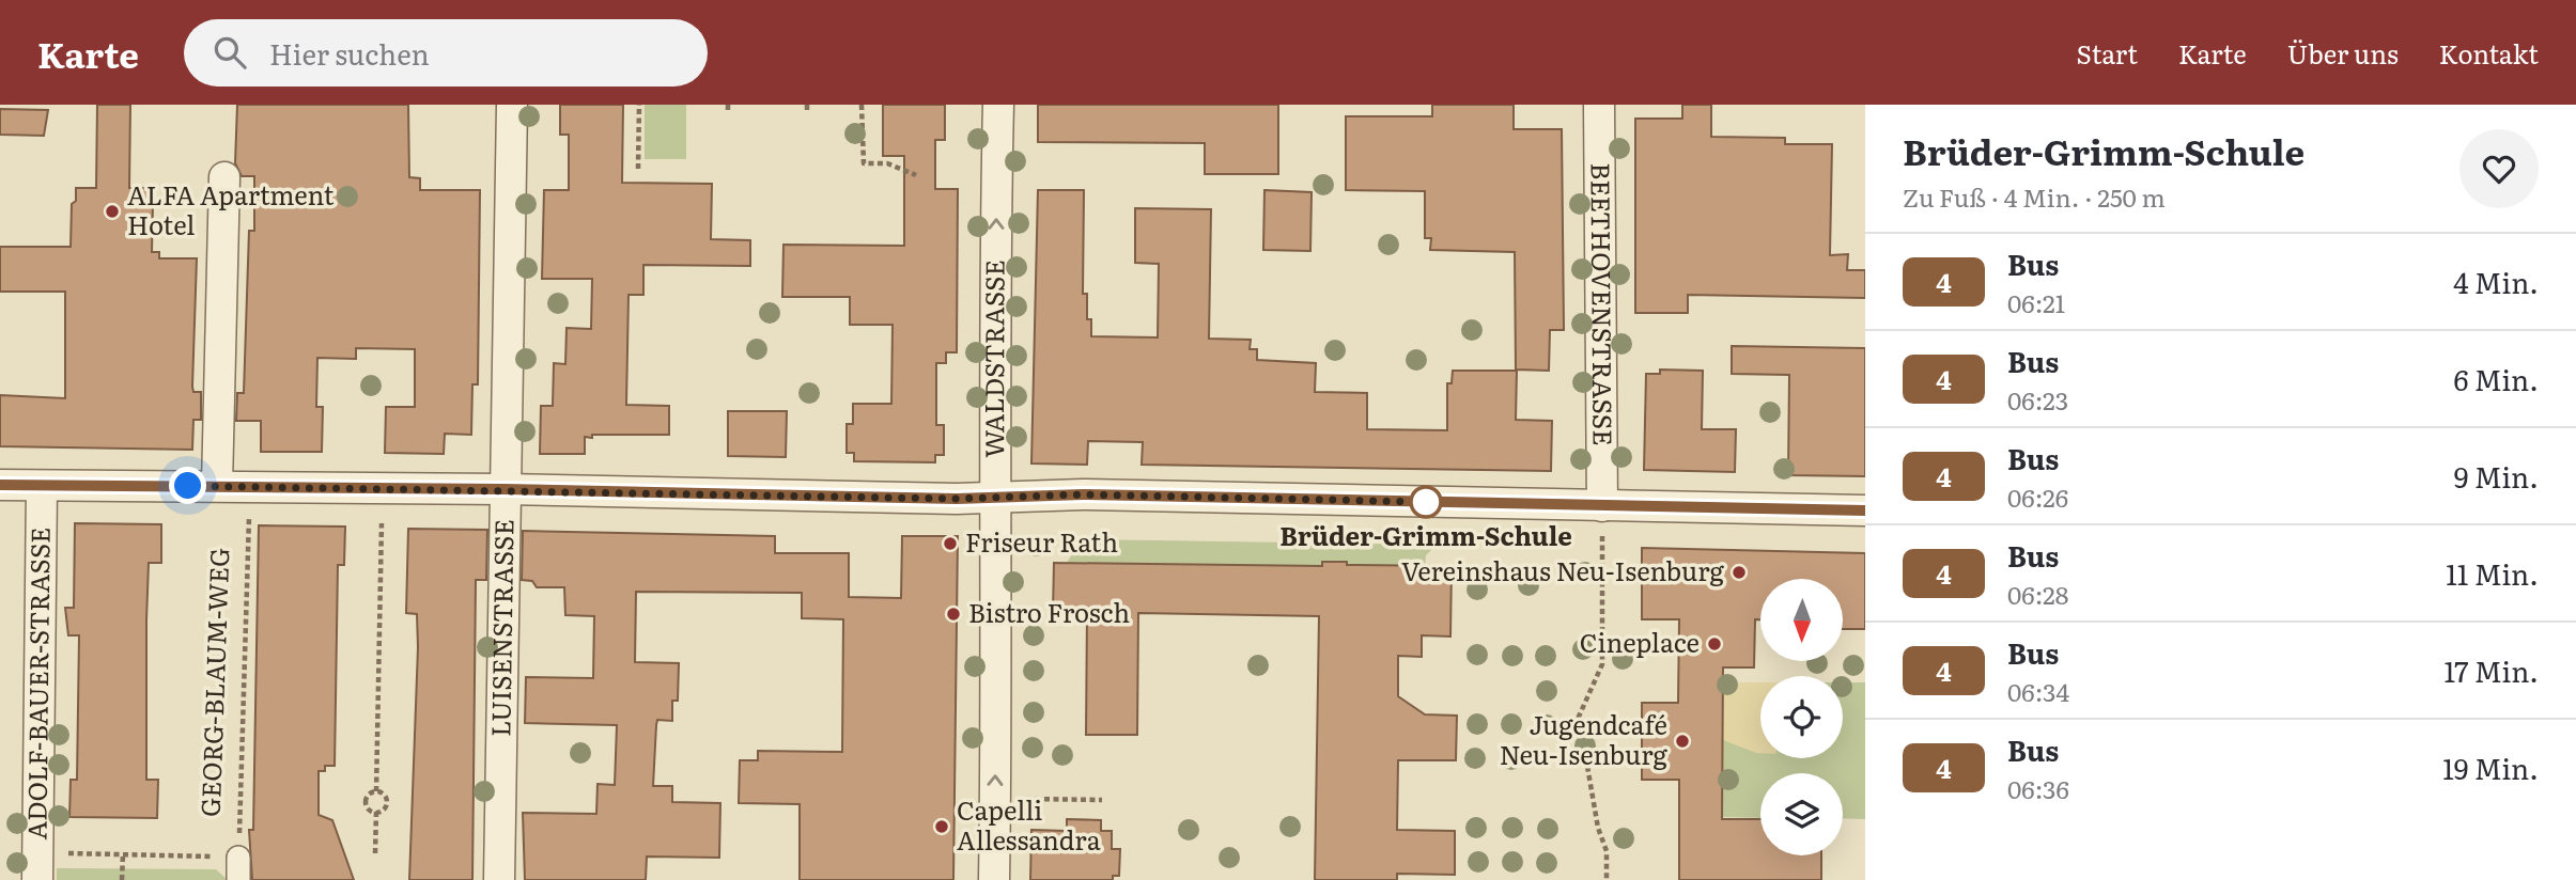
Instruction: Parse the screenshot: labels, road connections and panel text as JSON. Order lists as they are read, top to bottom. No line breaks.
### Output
{"streets":{"street":["BEETHOVENSTRASSE","WALDSTRASSE","LUISENSTRASSE","ADOLF-BAUER-STRASSE"],"path":["GEORG-BLAUM-WEG"]},"one_way":["WALDSTRASSE"],"places":["ALFA Apartment Hotel","Brüder-Grimm-Schule","Friseur Rath","Vereinshaus Neu-Isenburg","Bistro Frosch","Cineplace","Jugendcafé Neu-Isenburg","Capelli Allessandra"],"lines":["bus line 4"],"north":"bottom","page":{"header":"Karte","search":"Hier suchen","nav":["Start","Karte","Über uns","Kontakt"],"heading":["Brüder-Grimm-Schule","Zu Fuß · 4 Min. · 250 m"],"list":[{"mark":"4","name":"Bus","note":"06:21","value":"4 Min."},{"mark":"4","name":"Bus","note":"06:23","value":"6 Min."},{"mark":"4","name":"Bus","note":"06:26","value":"9 Min."},{"mark":"4","name":"Bus","note":"06:28","value":"11 Min."},{"mark":"4","name":"Bus","note":"06:34","value":"17 Min."},{"mark":"4","name":"Bus","note":"06:36","value":"19 Min."}]}}
